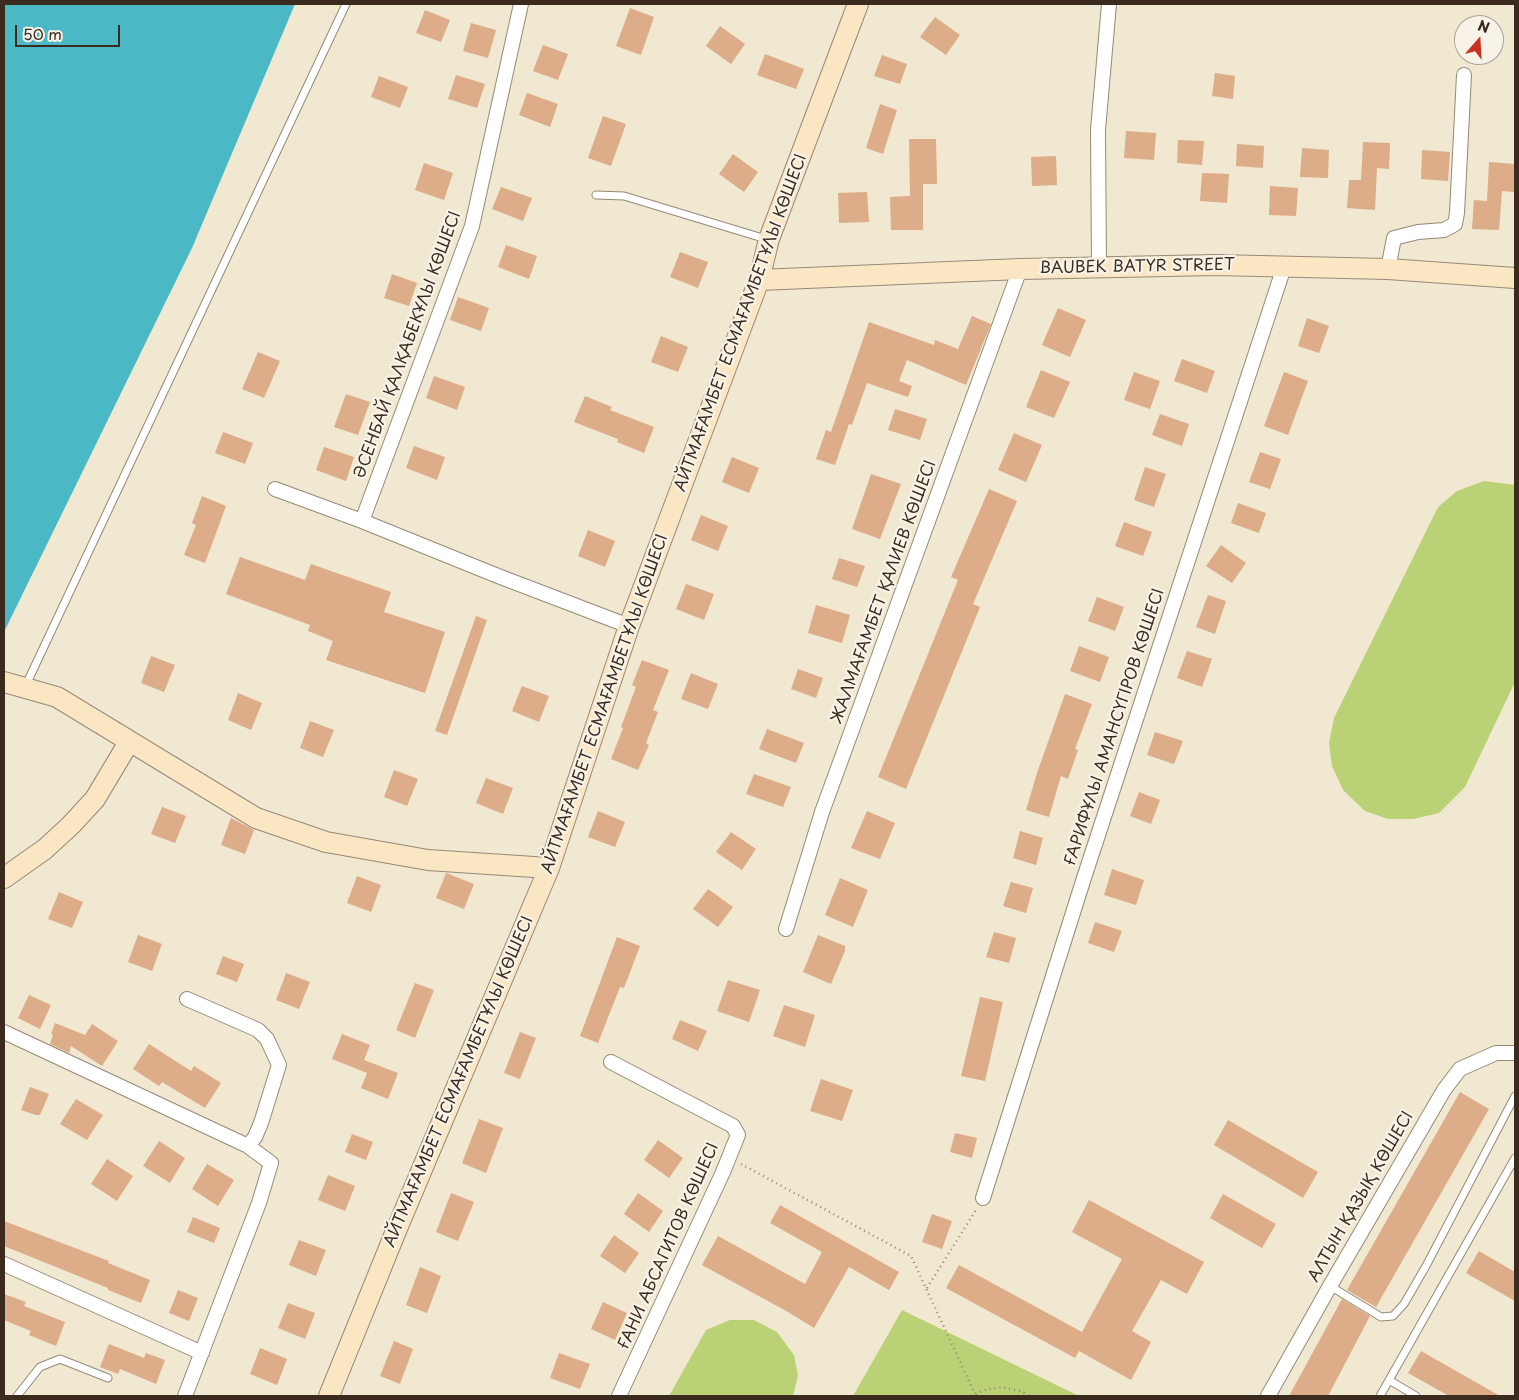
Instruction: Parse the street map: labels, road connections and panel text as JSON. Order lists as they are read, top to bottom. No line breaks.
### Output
{"streets":{"street":["BAUBEK BATYR STREET","АЙТМАҒАМБЕТ ЕСМАҒАМБЕТҰЛЫ КӨШЕСІ","ӘСЕНБАЙ ҚАЛҚАБЕКҰЛЫ КӨШЕСІ","ЖАЛМАҒАМБЕТ ҚАЛИЕВ КӨШЕСІ","ҒАРИФҰЛЫ АМАНСҮГІРОВ КӨШЕСІ","АЛТЫН ҚАЗЫҚ КӨШЕСІ","ҒАНИ АБСАГИТОВ КӨШЕСІ"]},"crossings":[["BAUBEK BATYR STREET","АЙТМАҒАМБЕТ ЕСМАҒАМБЕТҰЛЫ КӨШЕСІ"],["BAUBEK BATYR STREET","ЖАЛМАҒАМБЕТ ҚАЛИЕВ КӨШЕСІ"],["BAUBEK BATYR STREET","ҒАРИФҰЛЫ АМАНСҮГІРОВ КӨШЕСІ"]],"scale_bar":"50 m","north":"top"}
